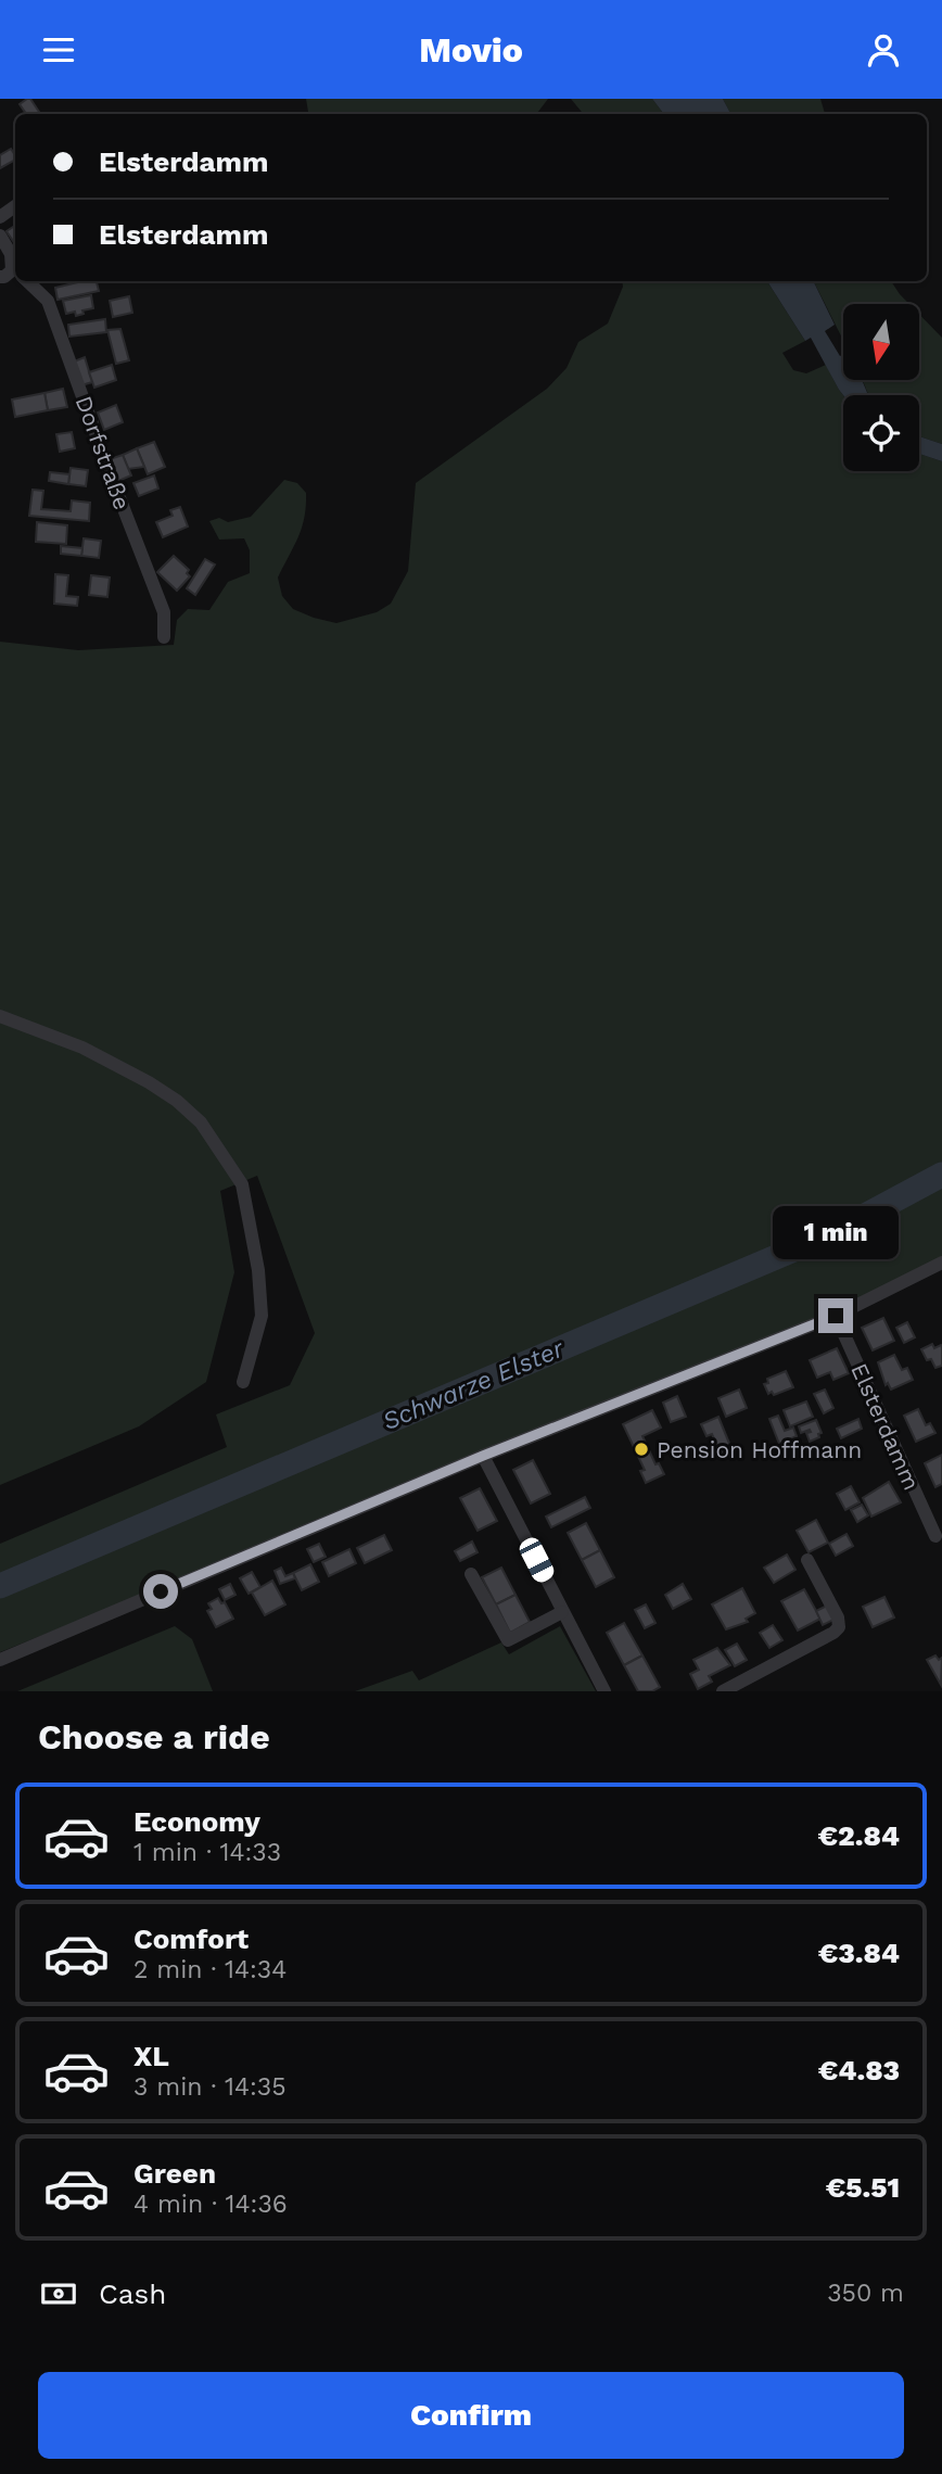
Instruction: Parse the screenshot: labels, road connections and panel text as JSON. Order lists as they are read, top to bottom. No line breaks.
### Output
{"streets":{"street":["Dorfstraße","Elsterdamm"]},"water":["Schwarze Elster"],"places":["Pension Hoffmann"],"north":"bottom","page":{"header":"Movio","banner":["Elsterdamm","Elsterdamm"],"bubble":"1 min","heading":"Choose a ride","list":[{"name":"Economy","note":"1 min · 14:33","value":"€2.84"},{"name":"Comfort","note":"2 min · 14:34","value":"€3.84"},{"name":"XL","note":"3 min · 14:35","value":"€4.83"},{"name":"Green","note":"4 min · 14:36","value":"€5.51"}],"pay":["Cash","350 m"],"buttons":"Confirm"}}
